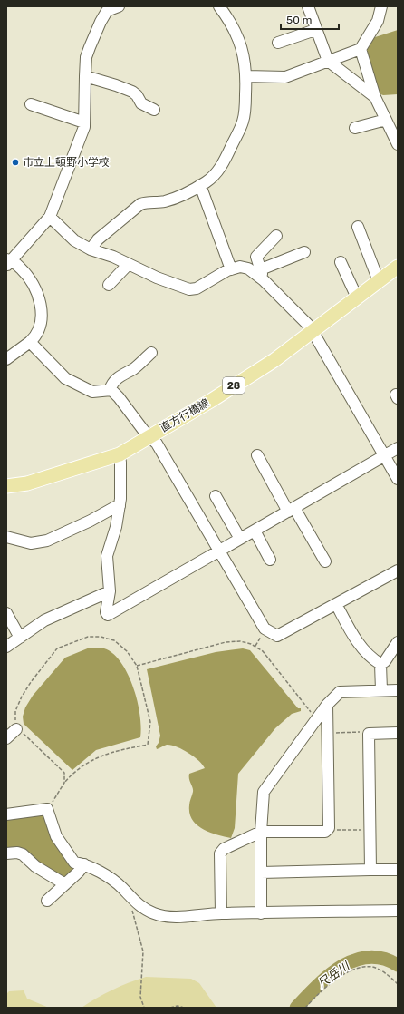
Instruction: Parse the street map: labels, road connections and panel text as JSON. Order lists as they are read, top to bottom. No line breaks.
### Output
{"streets":{"main road":["28","直方行橋線"]},"water":["尺岳川"],"places":["市立上頓野小学校"],"scale_bar":"50 m"}
